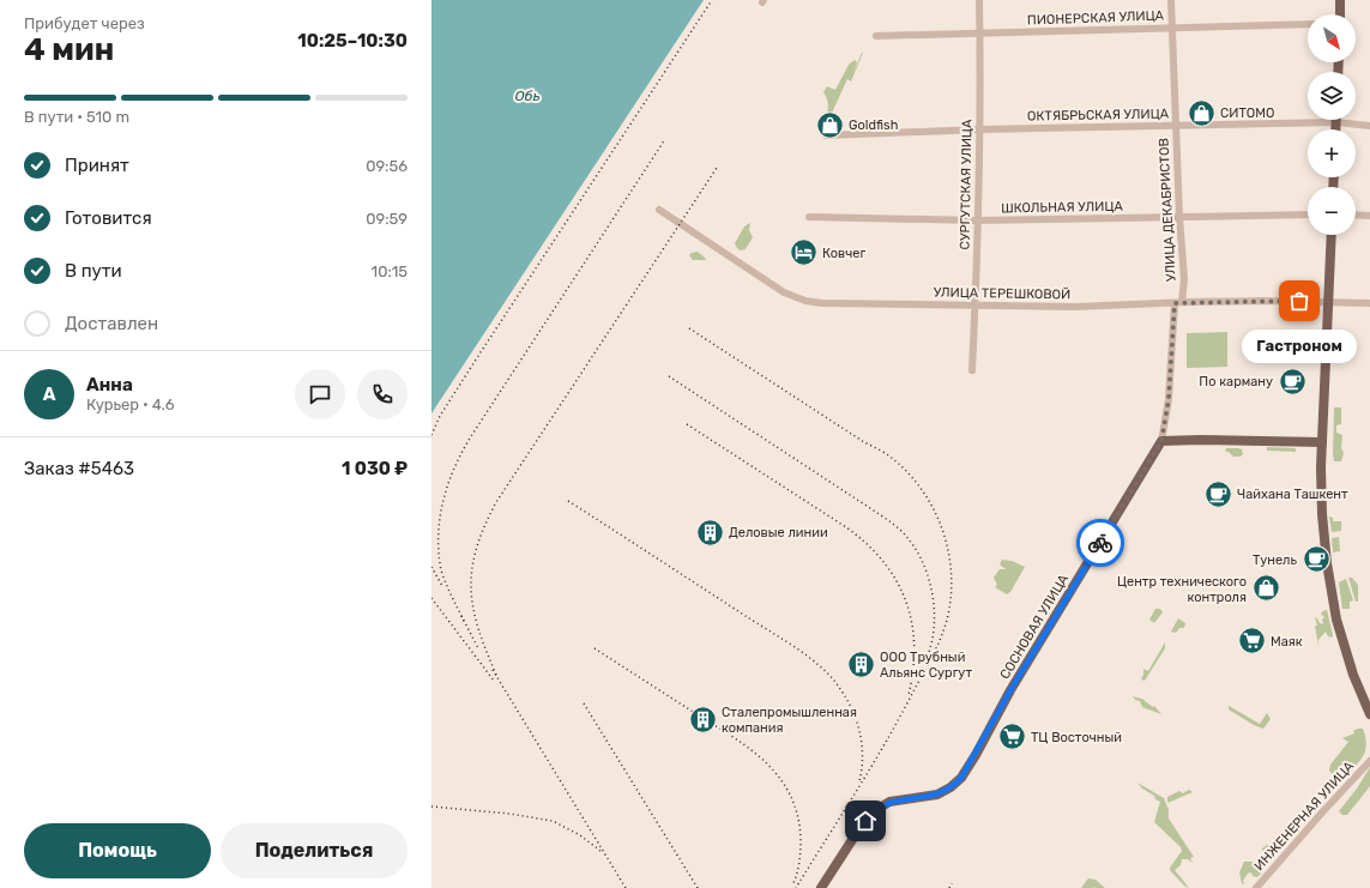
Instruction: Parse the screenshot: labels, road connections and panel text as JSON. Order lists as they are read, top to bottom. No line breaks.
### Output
{"streets":{"main road":["СОСНОВАЯ УЛИЦА"],"street":["ПИОНЕРСКАЯ УЛИЦА","ОКТЯБРЬСКАЯ УЛИЦА","СУРГУТСКАЯ УЛИЦА","ШКОЛЬНАЯ УЛИЦА","УЛИЦА ДЕКАБРИСТОВ","УЛИЦА ТЕРЕШКОВОЙ","ИНЖЕНЕРНАЯ УЛИЦА"]},"crossings":[["ПИОНЕРСКАЯ УЛИЦА","СУРГУТСКАЯ УЛИЦА"],["ПИОНЕРСКАЯ УЛИЦА","УЛИЦА ДЕКАБРИСТОВ"],["ОКТЯБРЬСКАЯ УЛИЦА","СУРГУТСКАЯ УЛИЦА"],["ОКТЯБРЬСКАЯ УЛИЦА","УЛИЦА ДЕКАБРИСТОВ"],["СУРГУТСКАЯ УЛИЦА","ШКОЛЬНАЯ УЛИЦА"],["СУРГУТСКАЯ УЛИЦА","УЛИЦА ТЕРЕШКОВОЙ"],["ШКОЛЬНАЯ УЛИЦА","УЛИЦА ДЕКАБРИСТОВ"],["УЛИЦА ДЕКАБРИСТОВ","УЛИЦА ТЕРЕШКОВОЙ"]],"water":["Обь"],"places":{"shop":["СИТОМО","Goldfish","Центр технического контроля"],"hotel":["Ковчег"],"other":["Гастроном"],"cafe":["По карману","Чайхана Ташкент","Тунель"],"building":["Деловые линии","ООО Трубный Альянс Сургут","Сталепромышленная компания"],"supermarket":["Маяк","ТЦ Восточный"]},"north":"bottom right","page":{"heading":["4 мин","Прибудет через","10:25–10:30"],"panel":["Анна","Курьер · 4.6","Заказ #5463","1 030 ₽"],"map_buttons":["+","−"],"bar":"В пути · 510 m","list":[["Принят","09:56"],["Готовится","09:59"],["В пути","10:15"],"Доставлен"],"bubble":"Гастроном","round":"А","buttons":["Помощь","Поделиться"]}}
